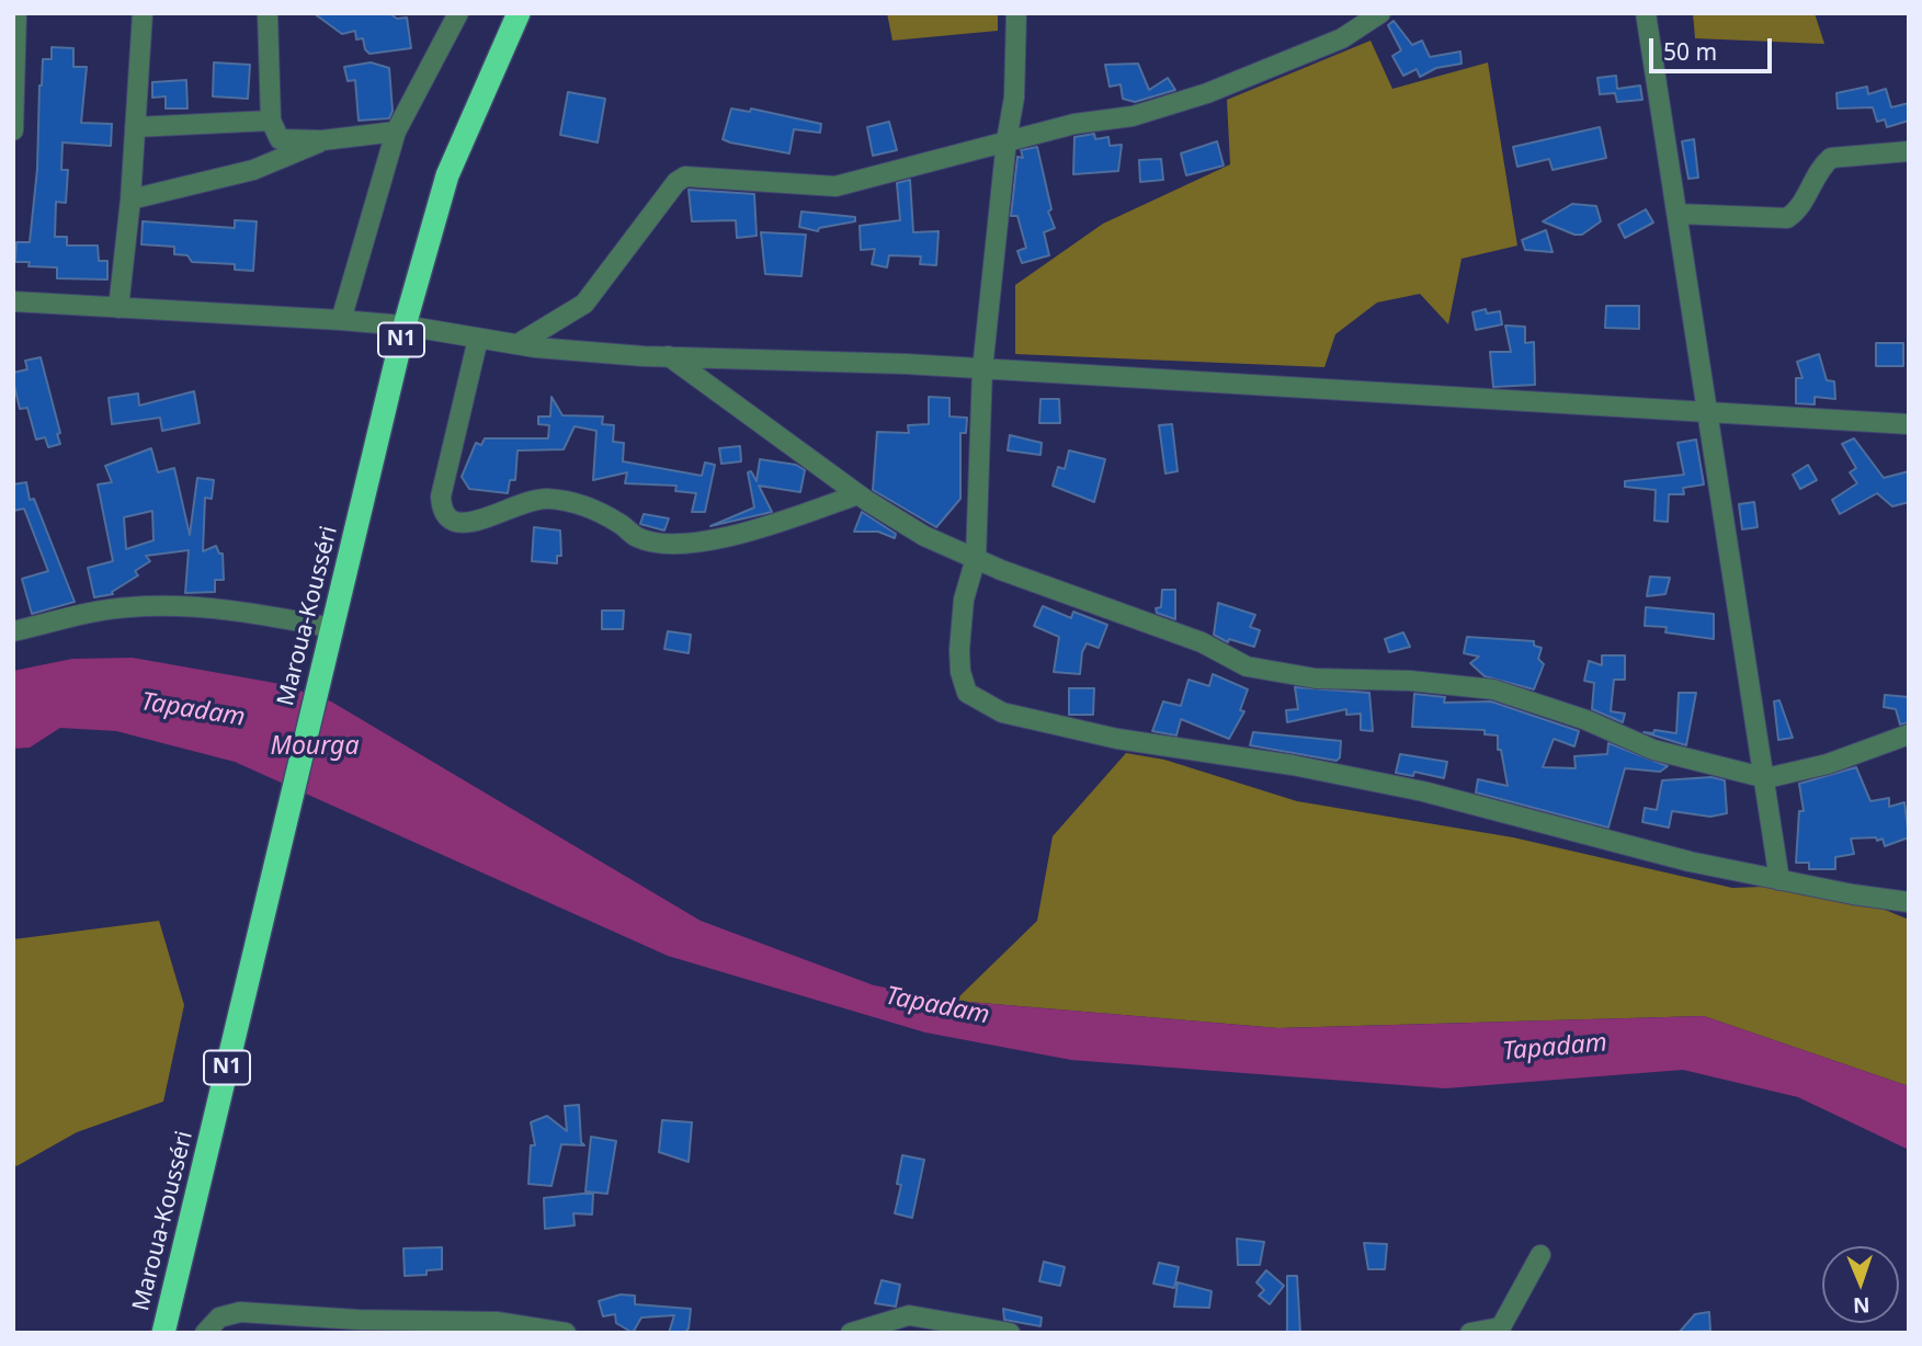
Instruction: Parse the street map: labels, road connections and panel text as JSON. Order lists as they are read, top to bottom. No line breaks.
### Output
{"streets":{"highway":["N1","Maroua-Kousséri"]},"water":["Tapadam","Mourga"],"scale_bar":"50 m","north":"bottom"}
